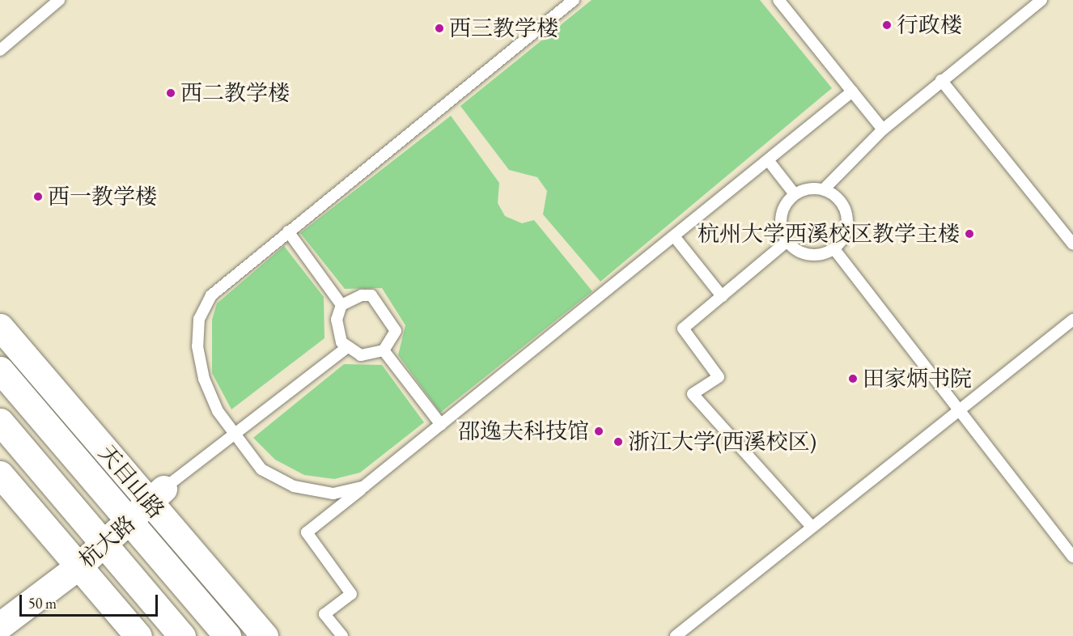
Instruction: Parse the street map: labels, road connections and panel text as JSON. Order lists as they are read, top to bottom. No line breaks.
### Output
{"streets":{"main road":["天目山路","杭大路"]},"crossings":[["天目山路","杭大路"]],"places":["行政楼","西三教学楼","西二教学楼","西一教学楼","杭州大学西溪校区教学主楼","田家炳书院","邵逸夫科技馆","浙江大学(西溪校区)"],"scale_bar":"50 m"}
